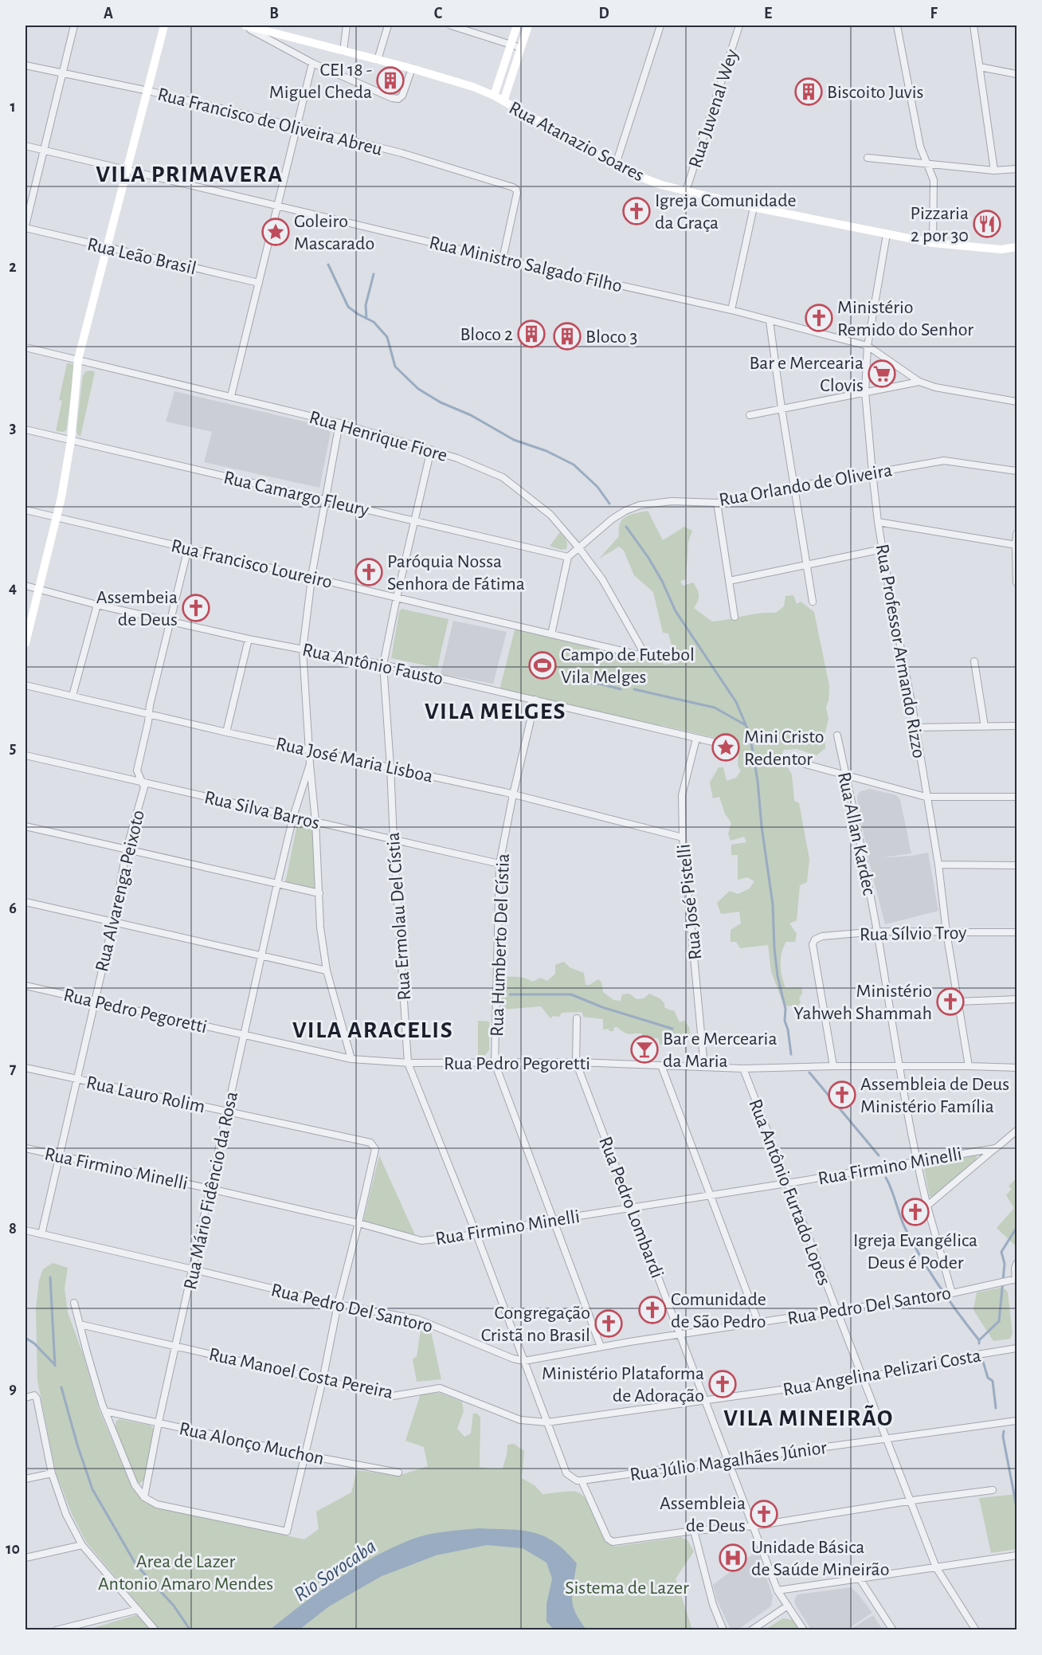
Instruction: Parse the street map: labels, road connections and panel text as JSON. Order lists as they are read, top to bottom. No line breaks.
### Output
{"streets":{"main road":["Rua Atanazio Soares"],"street":["Rua Juvenal Wey","Rua Francisco de Oliveira Abreu","Rua Leão Brasil","Rua Ministro Salgado Filho","Rua Henrique Fiore","Rua Orlando de Oliveira","Rua Camargo Fleury","Rua Francisco Loureiro","Rua Professor Armando Rizzo","Rua Antônio Fausto","Rua José Maria Lisboa","Rua Silva Barros","Rua Allan Kardec","Rua Alvarenga Peixoto","Rua José Pistelli","Rua Ermolau Del Cístia","Rua Sílvio Troy","Rua Humberto Del Cístia","Rua Pedro Pegoretti","Rua Lauro Rolim","Rua Firmino Minelli","Rua Mário Fidêncio da Rosa","Rua Antônio Furtado Lopes","Rua Pedro Lombardi","Rua Pedro Del Santoro","Rua Angelina Pelizari Costa","Rua Manoel Costa Pereira","Rua Alonço Muchon","Rua Júlio Magalhães Júnior"]},"crossings":[["Rua Juvenal Wey","Rua Atanazio Soares"],["Rua Francisco de Oliveira Abreu","Rua Ministro Salgado Filho"],["Rua Atanazio Soares","Rua Professor Armando Rizzo"],["Rua Ministro Salgado Filho","Rua Professor Armando Rizzo"],["Rua Henrique Fiore","Rua Orlando de Oliveira"],["Rua Henrique Fiore","Rua Francisco Loureiro"],["Rua Henrique Fiore","Rua Ermolau Del Cístia"],["Rua Orlando de Oliveira","Rua Professor Armando Rizzo"],["Rua Camargo Fleury","Rua Ermolau Del Cístia"],["Rua Francisco Loureiro","Rua Alvarenga Peixoto"],["Rua Francisco Loureiro","Rua Ermolau Del Cístia"],["Rua Professor Armando Rizzo","Rua Sílvio Troy"],["Rua Professor Armando Rizzo","Rua Pedro Pegoretti"],["Rua Antônio Fausto","Rua Alvarenga Peixoto"],["Rua Antônio Fausto","Rua José Pistelli"],["Rua Antônio Fausto","Rua Ermolau Del Cístia"],["Rua Antônio Fausto","Rua Humberto Del Cístia"],["Rua José Maria Lisboa","Rua Alvarenga Peixoto"],["Rua José Maria Lisboa","Rua José Pistelli"],["Rua José Maria Lisboa","Rua Ermolau Del Cístia"],["Rua José Maria Lisboa","Rua Humberto Del Cístia"],["Rua Silva Barros","Rua Alvarenga Peixoto"],["Rua Silva Barros","Rua Ermolau Del Cístia"],["Rua Silva Barros","Rua Humberto Del Cístia"],["Rua Silva Barros","Rua Mário Fidêncio da Rosa"],["Rua Allan Kardec","Rua Sílvio Troy"],["Rua Allan Kardec","Rua Pedro Pegoretti"],["Rua Allan Kardec","Rua Firmino Minelli"],["Rua Allan Kardec","Rua Pedro Del Santoro"],["Rua Alvarenga Peixoto","Rua Pedro Pegoretti"],["Rua Alvarenga Peixoto","Rua Lauro Rolim"],["Rua Alvarenga Peixoto","Rua Firmino Minelli"],["Rua Alvarenga Peixoto","Rua Pedro Del Santoro"],["Rua José Pistelli","Rua Pedro Pegoretti"],["Rua Ermolau Del Cístia","Rua Pedro Pegoretti"],["Rua Ermolau Del Cístia","Rua Firmino Minelli"],["Rua Ermolau Del Cístia","Rua Pedro Del Santoro"],["Rua Ermolau Del Cístia","Rua Angelina Pelizari Costa"],["Rua Ermolau Del Cístia","Rua Manoel Costa Pereira"],["Rua Ermolau Del Cístia","Rua Júlio Magalhães Júnior"],["Rua Sílvio Troy","Rua Pedro Pegoretti"],["Rua Humberto Del Cístia","Rua Pedro Pegoretti"],["Rua Humberto Del Cístia","Rua Firmino Minelli"],["Rua Humberto Del Cístia","Rua Pedro Del Santoro"],["Rua Pedro Pegoretti","Rua Mário Fidêncio da Rosa"],["Rua Pedro Pegoretti","Rua Antônio Furtado Lopes"],["Rua Pedro Pegoretti","Rua Pedro Lombardi"],["Rua Lauro Rolim","Rua Firmino Minelli"],["Rua Lauro Rolim","Rua Mário Fidêncio da Rosa"],["Rua Firmino Minelli","Rua Mário Fidêncio da Rosa"],["Rua Firmino Minelli","Rua Antônio Furtado Lopes"],["Rua Firmino Minelli","Rua Pedro Lombardi"],["Rua Mário Fidêncio da Rosa","Rua Pedro Del Santoro"],["Rua Mário Fidêncio da Rosa","Rua Manoel Costa Pereira"],["Rua Mário Fidêncio da Rosa","Rua Alonço Muchon"],["Rua Antônio Furtado Lopes","Rua Pedro Del Santoro"],["Rua Antônio Furtado Lopes","Rua Angelina Pelizari Costa"],["Rua Antônio Furtado Lopes","Rua Júlio Magalhães Júnior"],["Rua Pedro Lombardi","Rua Pedro Del Santoro"],["Rua Pedro Lombardi","Rua Angelina Pelizari Costa"],["Rua Pedro Lombardi","Rua Júlio Magalhães Júnior"],["Rua Angelina Pelizari Costa","Rua Manoel Costa Pereira"]],"districts":["VILA PRIMAVERA","VILA MELGES","VILA ARACELIS","VILA MINEIRÃO"],"water":["Rio Sorocaba"],"parks":["Area de Lazer Antonio Amaro Mendes","Sistema de Lazer"],"places":{"building":["CEI 18 - Miguel Cheda","Biscoito Juvis","Bloco 2","Bloco 3"],"church":["Igreja Comunidade da Graça","Ministério Remido do Senhor","Paróquia Nossa Senhora de Fátima","Assembeia de Deus","Ministério Yahweh Shammah","Assembleia de Deus Ministério Família","Igreja Evangélica Deus é Poder","Comunidade de São Pedro","Congregação Cristã no Brasil","Ministério Plataforma de Adoração","Assembleia de Deus"],"restaurant":["Pizzaria 2 por 30"],"place":["Goleiro Mascarado","Mini Cristo Redentor"],"supermarket":["Bar e Mercearia Clovis"],"sports":["Campo de Futebol Vila Melges"],"bar":["Bar e Mercearia da Maria"],"hospital":["Unidade Básica de Saúde Mineirão"]},"grid":{"columns":["A","B","C","D","E","F"],"rows":["1","2","3","4","5","6","7","8","9","10"]}}
